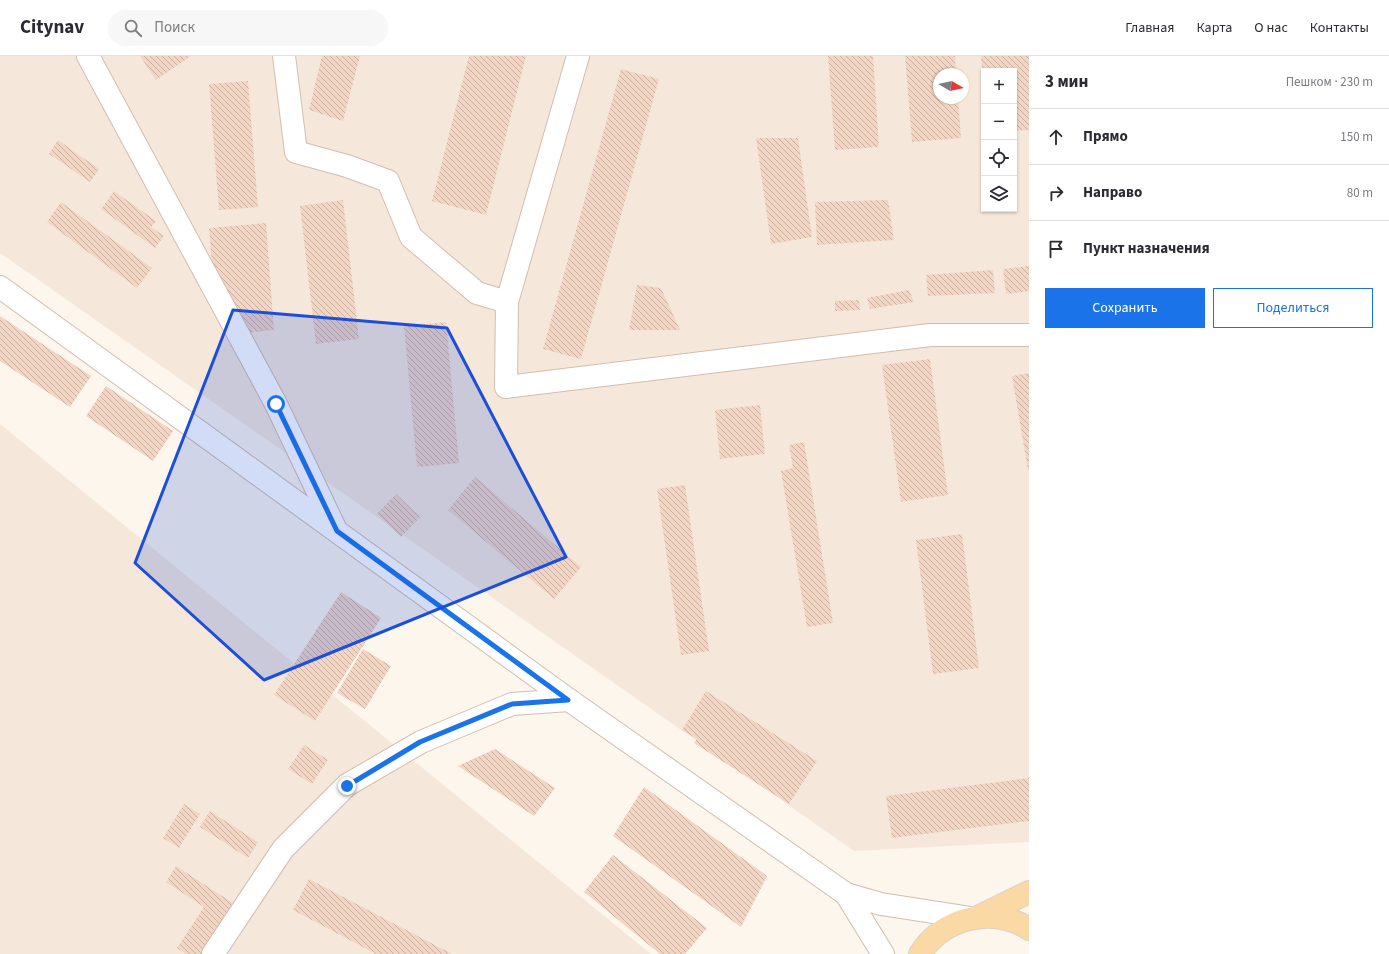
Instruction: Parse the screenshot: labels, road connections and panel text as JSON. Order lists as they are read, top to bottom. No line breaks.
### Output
{"north":"right","page":{"header":"Citynav","search":"Поиск","nav":["Главная","Карта","О нас","Контакты"],"heading":["3 мин","Пешком · 230 m"],"map_buttons":["+","−"],"list":[["Прямо","150 m"],["Направо","80 m"],"Пункт назначения"],"buttons":["Сохранить","Поделиться"]}}
